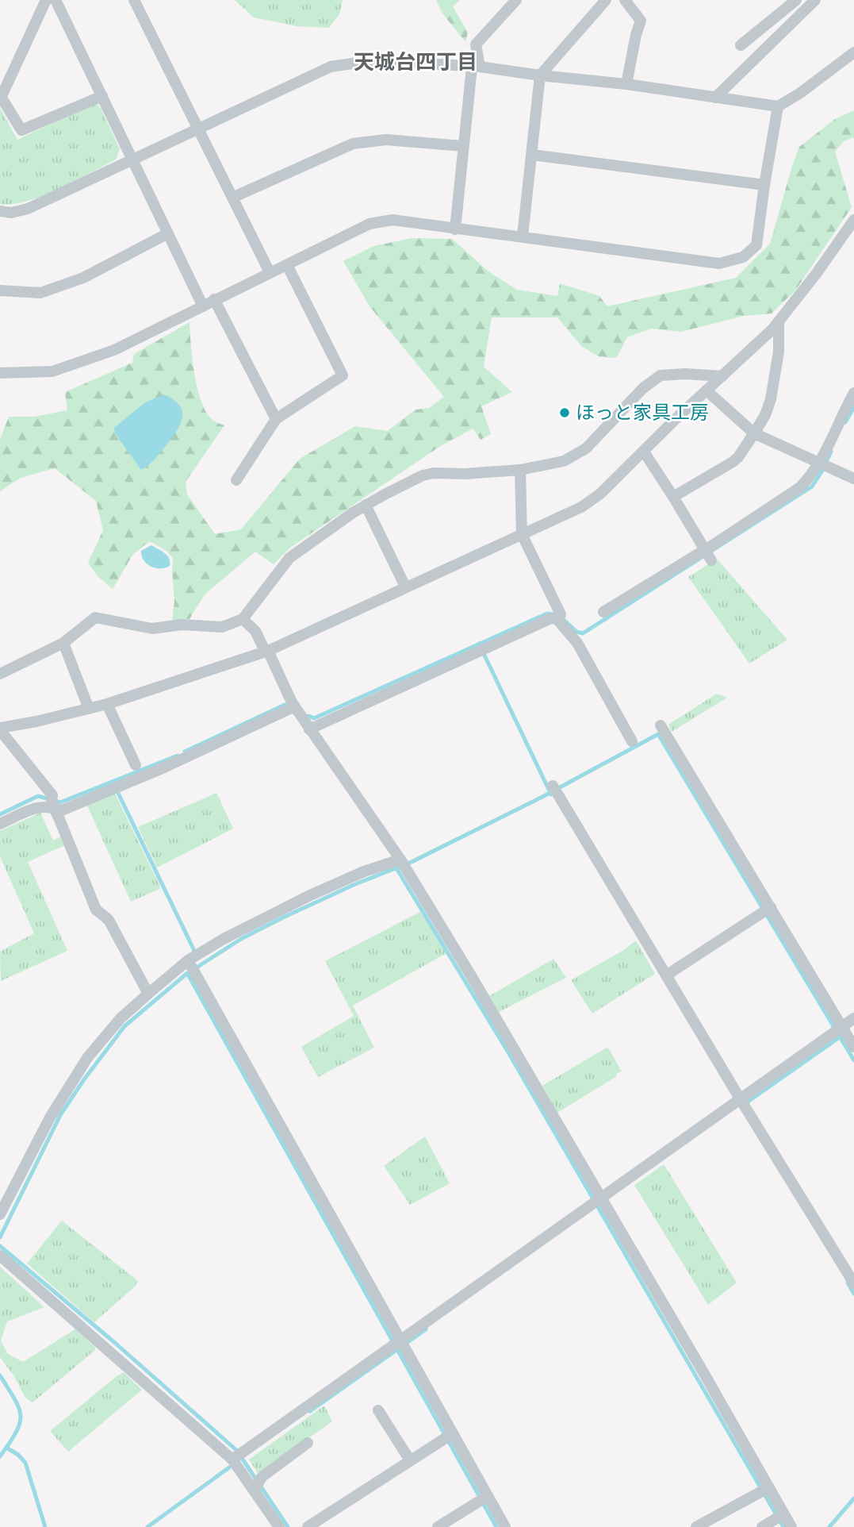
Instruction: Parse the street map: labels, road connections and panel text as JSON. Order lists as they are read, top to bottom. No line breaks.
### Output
{"districts":["天城台四丁目"],"places":["ほっと家具工房"]}
